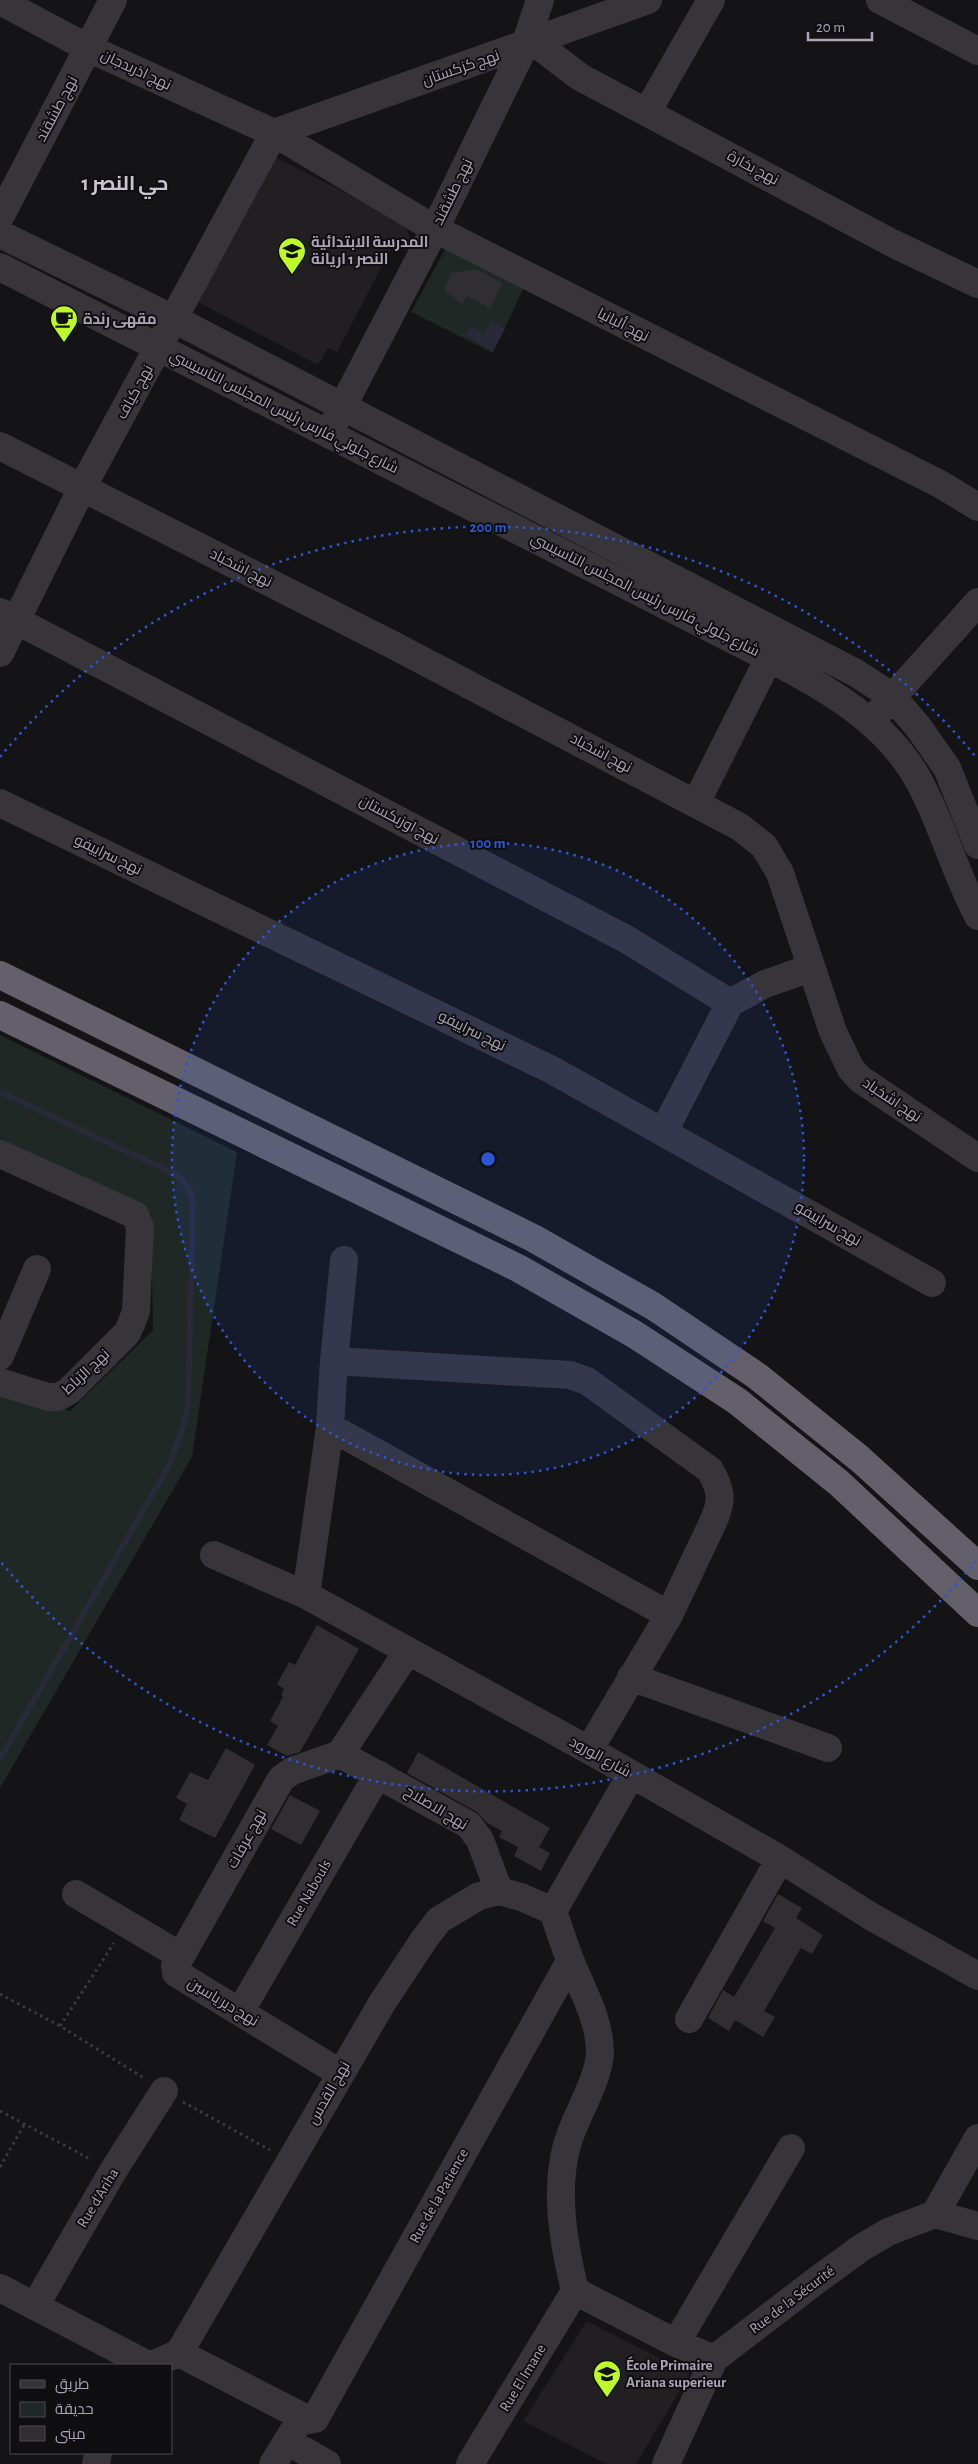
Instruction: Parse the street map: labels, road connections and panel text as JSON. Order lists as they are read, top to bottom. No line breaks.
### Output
{"streets":{"street":["نهج كزكستان","نهج اذربدجان","نهج طشقند","نهج بخارة","نهج ألبانيا","نهج كياف","شارع جلولي فارس رئيس المجلس التاسيسي","نهج اشخباد","نهج اوزبكستان","نهج سراييفو","نهج الرّباط","شارع الورود","نهج الاصلاح","نهج عرفات","Rue Nabouls","نهج دير ياسين","نهج القدس","Rue de la Patience","Rue d'Ariha","Rue de la Sécurité","Rue El Imane"]},"crossings":[["نهج كزكستان","نهج اذربدجان"],["نهج كزكستان","نهج طشقند"],["نهج كزكستان","نهج بخارة"],["نهج كزكستان","نهج ألبانيا"],["نهج كزكستان","نهج كياف"],["نهج اذربدجان","نهج طشقند"],["نهج اذربدجان","نهج ألبانيا"],["نهج اذربدجان","نهج كياف"],["نهج طشقند","نهج بخارة"],["نهج طشقند","نهج ألبانيا"],["نهج طشقند","شارع جلولي فارس رئيس المجلس التاسيسي"],["نهج ألبانيا","نهج كياف"],["نهج كياف","شارع جلولي فارس رئيس المجلس التاسيسي"],["نهج كياف","نهج اشخباد"],["نهج كياف","نهج اوزبكستان"],["نهج الاصلاح","نهج عرفات"],["نهج الاصلاح","Rue Nabouls"],["نهج الاصلاح","نهج القدس"],["نهج عرفات","نهج دير ياسين"],["Rue Nabouls","نهج دير ياسين"],["نهج دير ياسين","نهج القدس"]],"districts":["حي النصر 1"],"places":{"school or university":["المدرسة الابتدائية النصر 1 اريانة","École Primaire Ariana superieur"],"cafe":["مقهى رندة"]},"legend":["طريق","حديقة","مبنى"],"scale_bar":"20 m","rings":["200 m","100 m"]}
